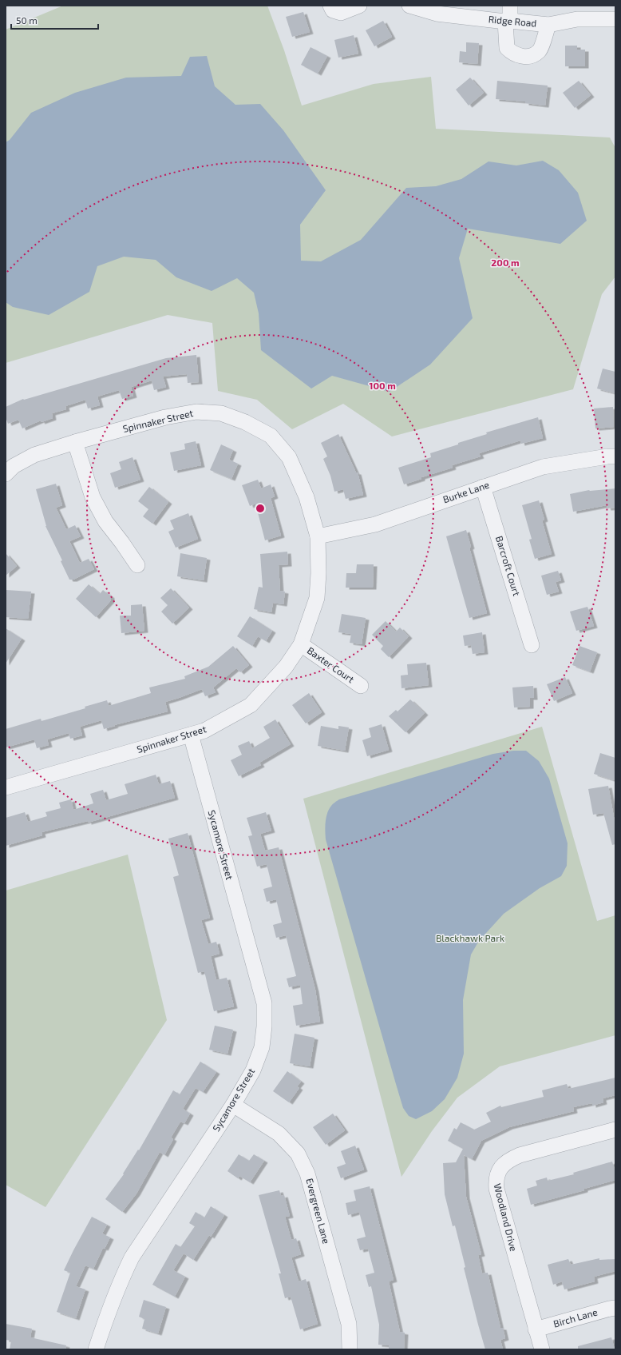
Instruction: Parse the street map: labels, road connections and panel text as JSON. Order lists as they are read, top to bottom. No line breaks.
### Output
{"streets":{"street":["Ridge Road","Spinnaker Street","Burke Lane","Barcroft Court","Baxter Court","Sycamore Street","Evergreen Lane","Woodland Drive","Birch Lane"]},"crossings":[["Spinnaker Street","Burke Lane"],["Spinnaker Street","Baxter Court"],["Spinnaker Street","Sycamore Street"],["Burke Lane","Barcroft Court"],["Sycamore Street","Evergreen Lane"],["Woodland Drive","Birch Lane"]],"parks":["Blackhawk Park"],"scale_bar":"50 m","rings":["200 m","100 m"]}
